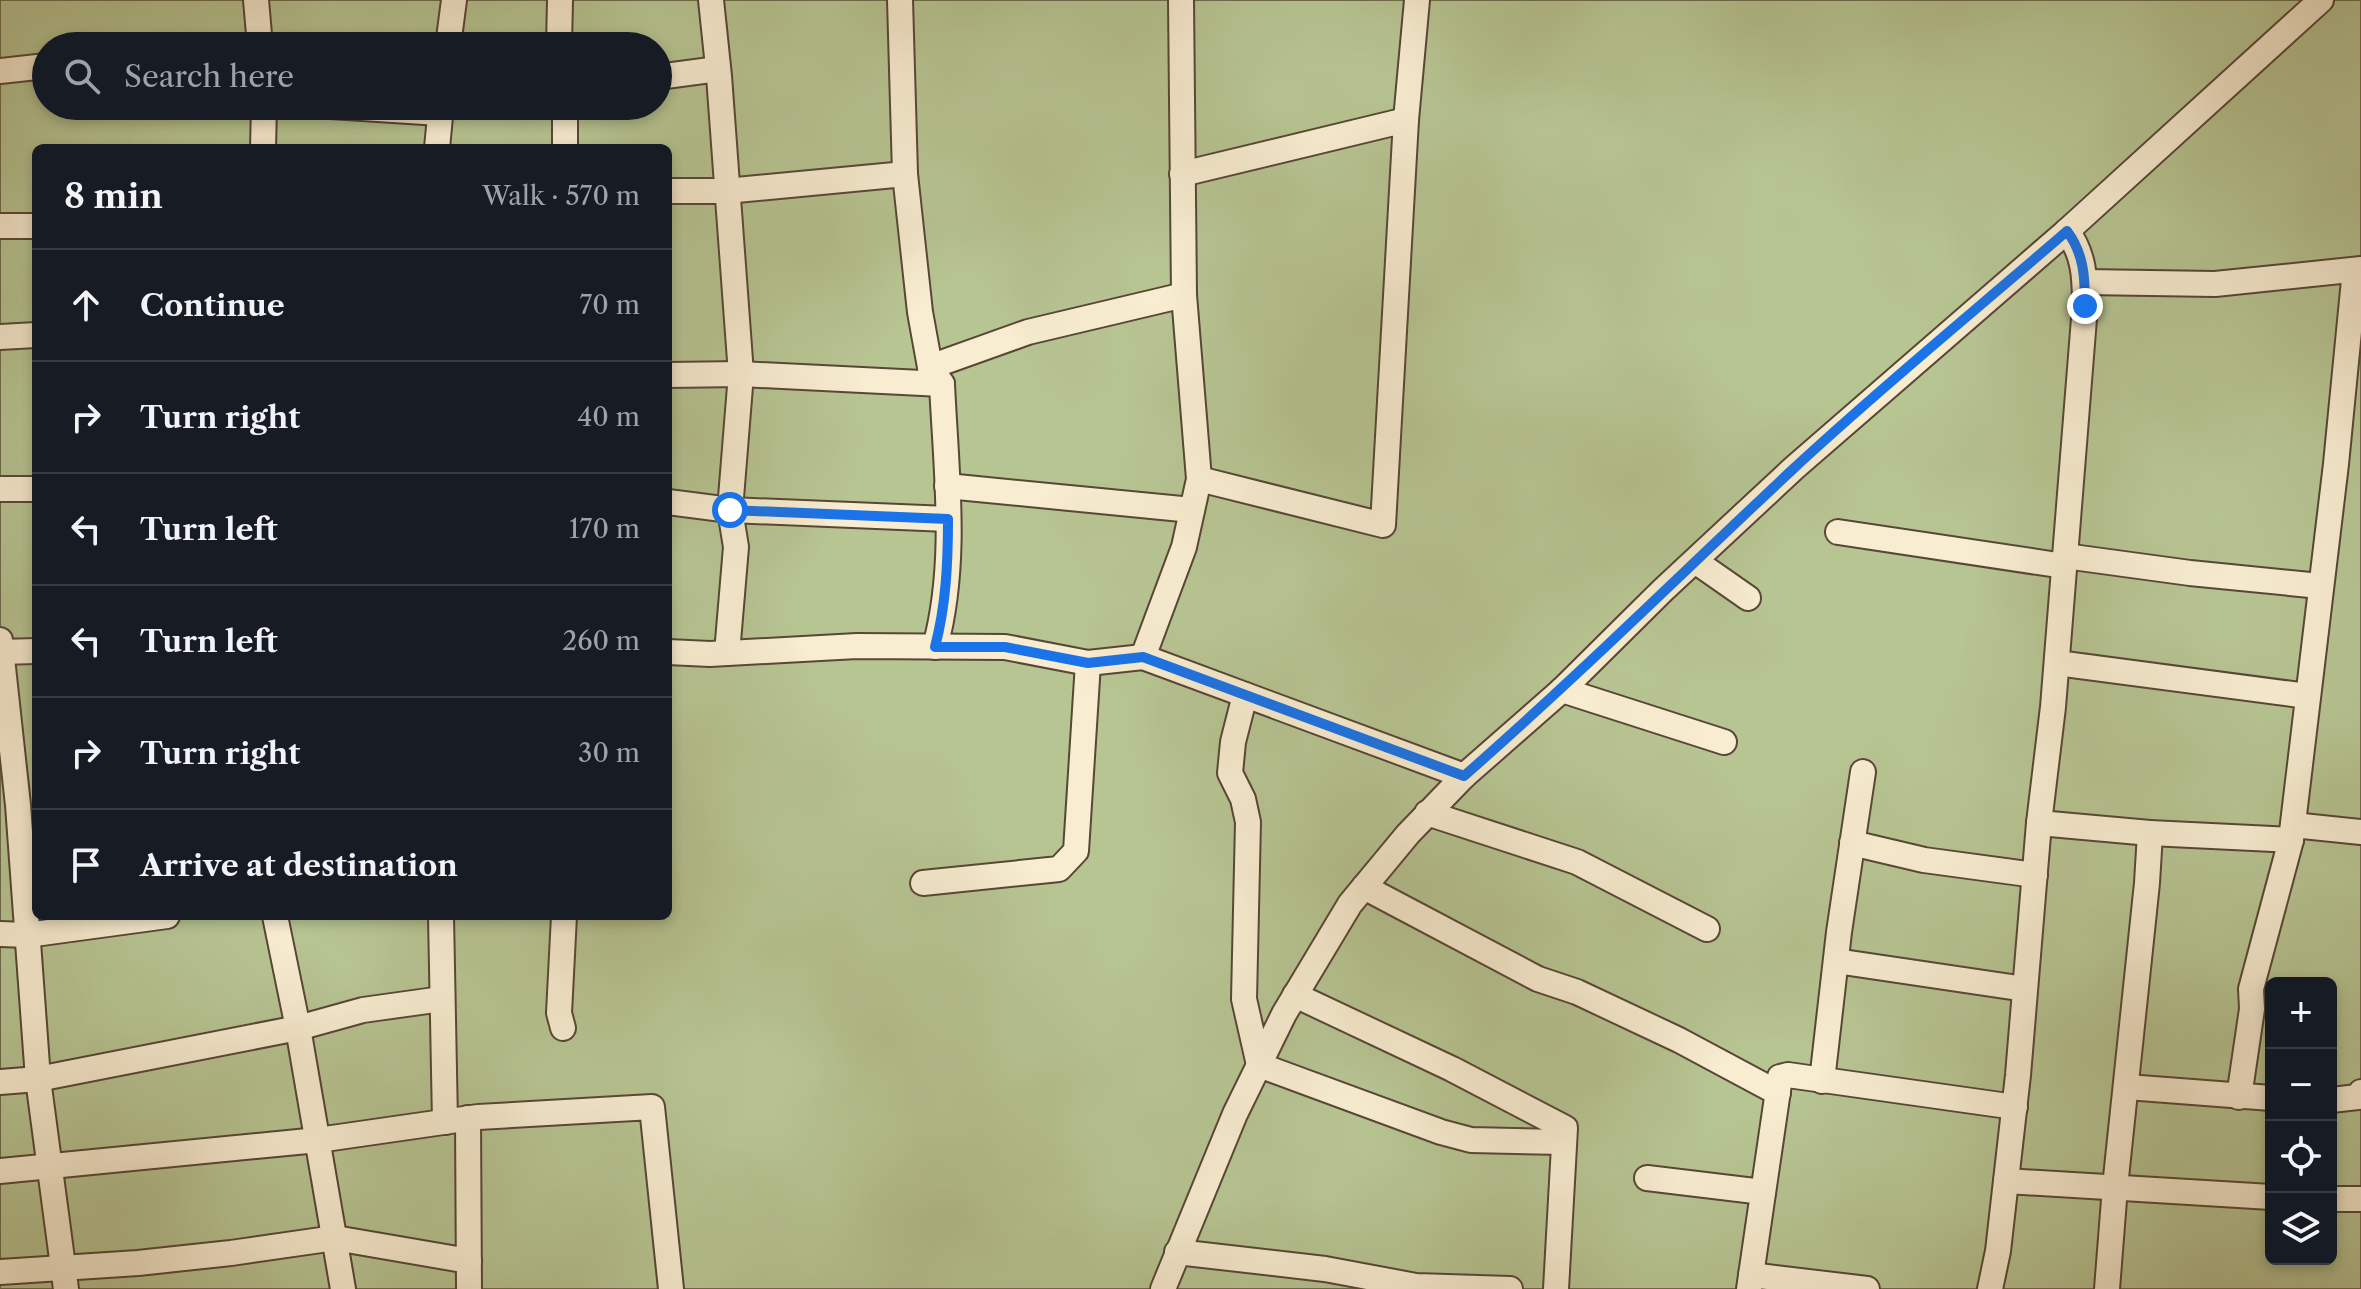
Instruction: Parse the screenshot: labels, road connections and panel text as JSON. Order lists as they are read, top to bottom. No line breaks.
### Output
{"page":{"search":"Search here","heading":["8 min","Walk · 570 m"],"list":[["Continue","70 m"],["Turn right","40 m"],["Turn left","170 m"],["Turn left","260 m"],["Turn right","30 m"],"Arrive at destination"],"map_buttons":["+","−"]}}
